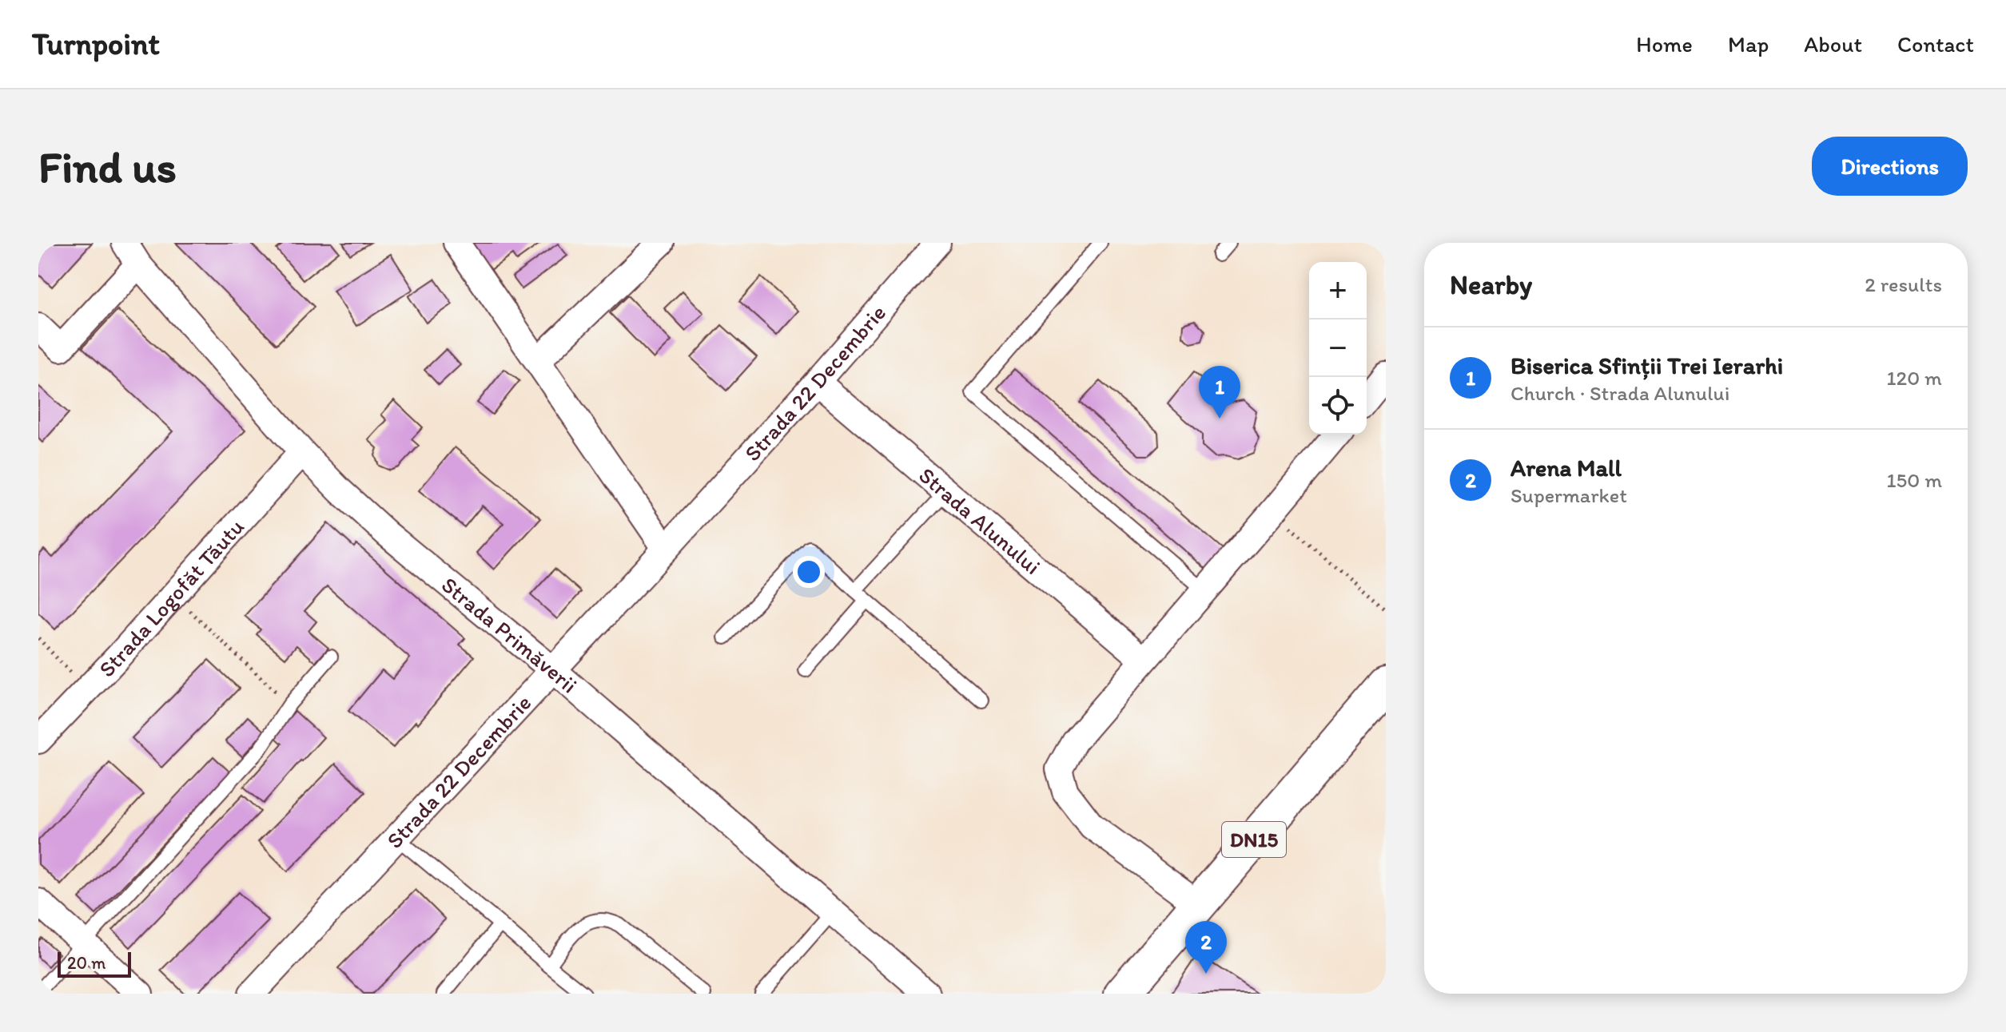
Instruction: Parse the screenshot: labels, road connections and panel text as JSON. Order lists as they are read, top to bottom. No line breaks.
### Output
{"streets":{"main road":["DN15"],"street":["Strada 22 Decembrie","Strada Alunului","Strada Logofăt Tăutu","Strada Primăverii"]},"crossings":[["Strada 22 Decembrie","Strada Alunului"],["Strada 22 Decembrie","Strada Primăverii"],["Strada Logofăt Tăutu","Strada Primăverii"]],"scale_bar":"20 m","page":{"header":"Turnpoint","nav":["Home","Map","About","Contact"],"buttons":"Directions","title":"Find us","heading":["Nearby","2 results"],"map_buttons":["+","−"],"list":[{"mark":"1","name":"Biserica Sfinții Trei Ierarhi","note":"Church · Strada Alunului","value":"120 m"},{"mark":"2","name":"Arena Mall","note":"Supermarket","value":"150 m"}],"pins":["1","2"],"scale":"20 m"}}
